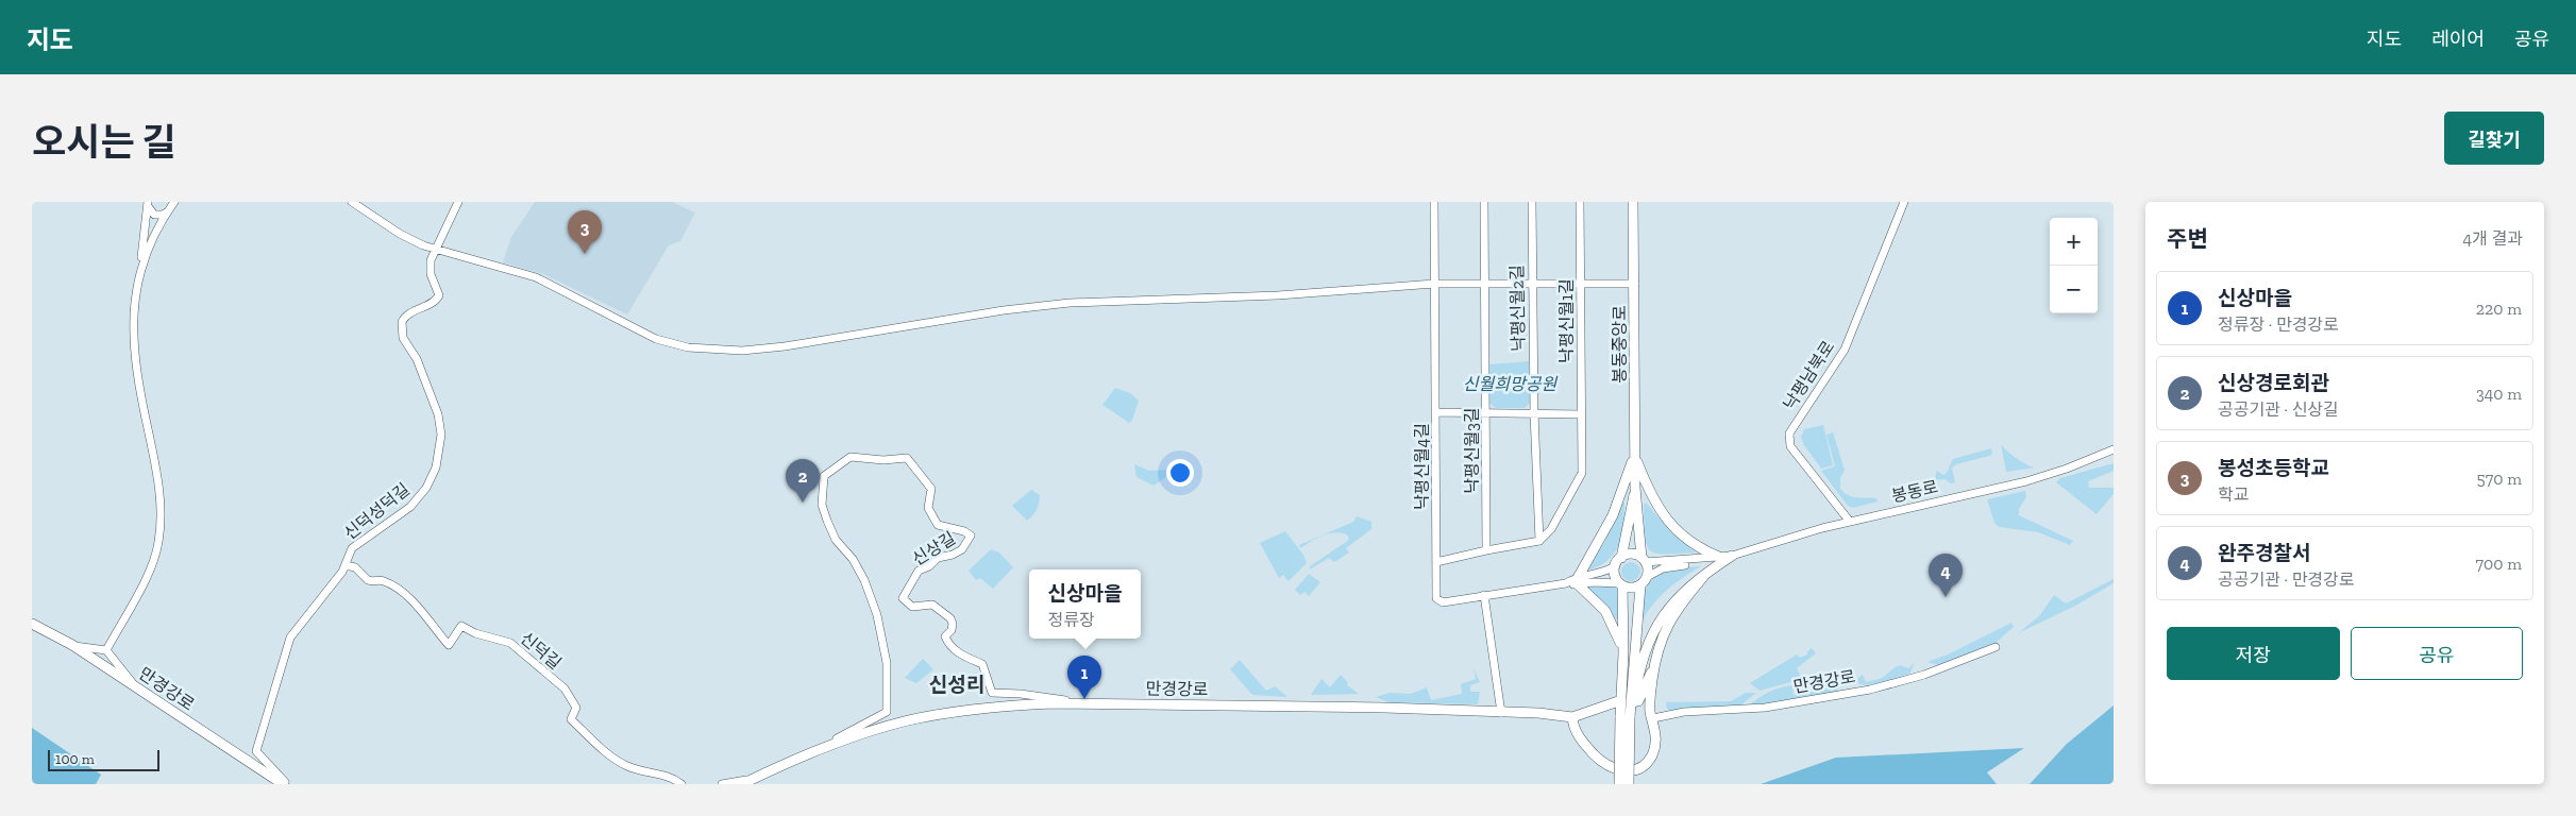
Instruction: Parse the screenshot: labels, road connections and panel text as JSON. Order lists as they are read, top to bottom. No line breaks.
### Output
{"streets":{"street":["낙평신월2길","낙평신월1길","봉동중앙로","낙평남북로","낙평신월3길","낙평신월4길","봉동로","신덕성덕길","신상길","신덕길","만경강로"]},"crossings":[["낙평신월2길","낙평신월1길"],["봉동중앙로","낙평신월4길"],["봉동중앙로","봉동로"],["낙평남북로","봉동로"],["낙평신월4길","봉동로"],["신덕성덕길","신덕길"],["신덕성덕길","만경강로"],["신상길","만경강로"]],"districts":["신성리"],"parks":["신월희망공원"],"scale_bar":"100 m","page":{"header":"지도","nav":["지도","레이어","공유"],"title":"오시는 길","buttons":["길찾기",["저장","공유"]],"heading":["주변","4개 결과"],"pins":["3","2","4","1"],"map_buttons":["+","−"],"list":[{"mark":"1","name":"신상마을","note":"정류장 · 만경강로","value":"220 m"},{"mark":"2","name":"신상경로회관","note":"공공기관 · 신상길","value":"340 m"},{"mark":"3","name":"봉성초등학교","note":"학교","value":"570 m"},{"mark":"4","name":"완주경찰서","note":"공공기관 · 만경강로","value":"700 m"}],"popup":["신상마을","정류장"],"scale":"100 m"}}
